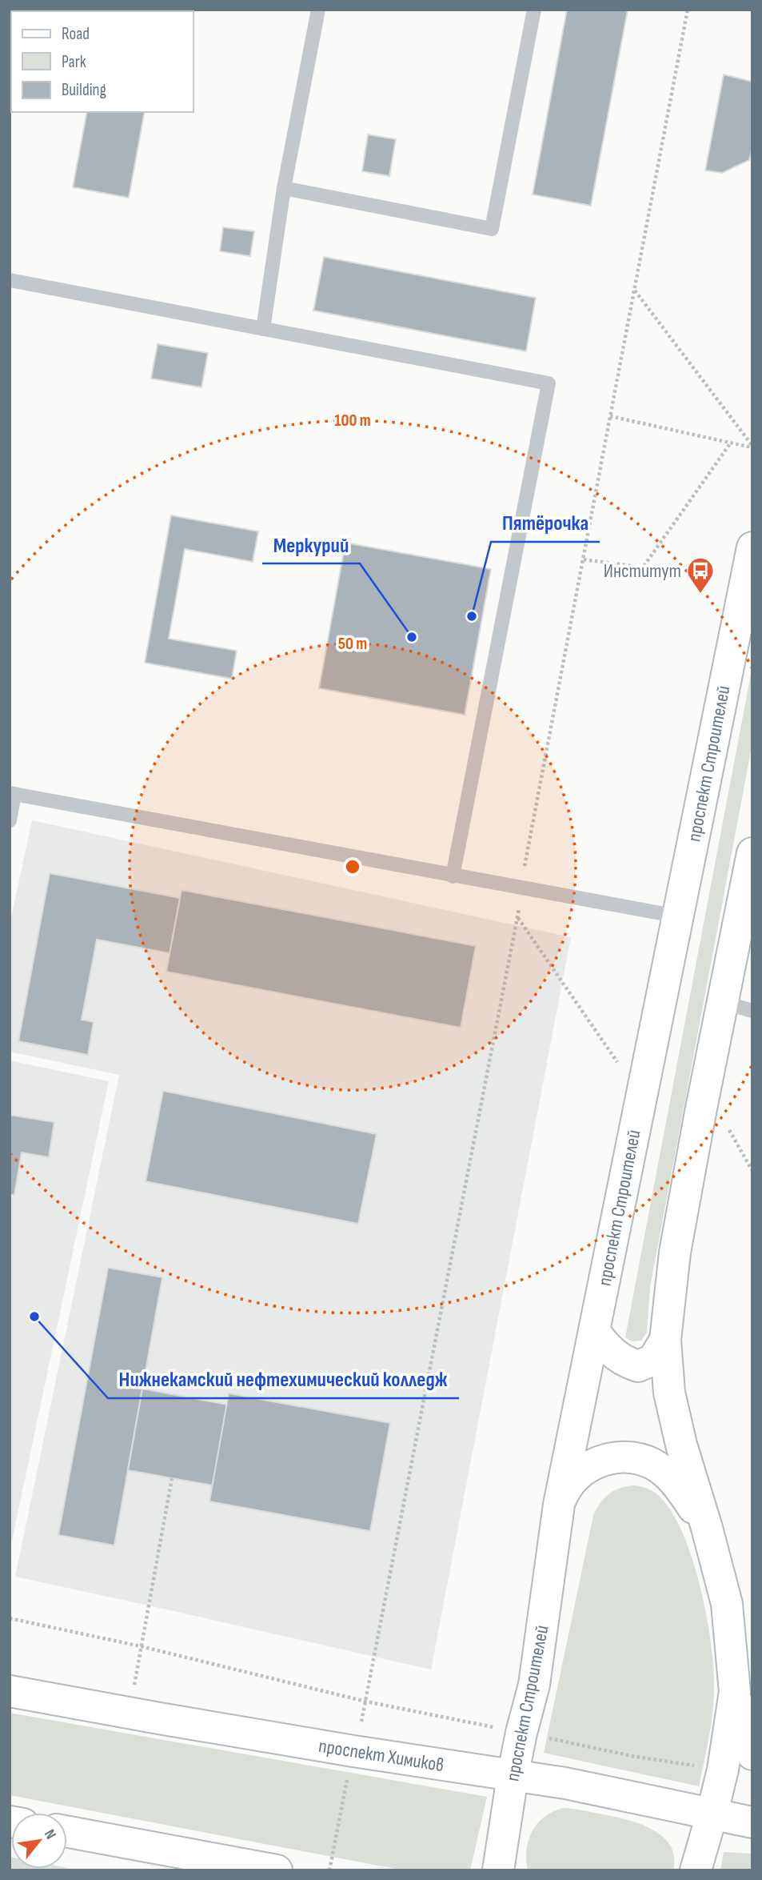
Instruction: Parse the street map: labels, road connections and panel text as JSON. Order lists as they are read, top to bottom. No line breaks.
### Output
{"streets":{"main road":["проспект Строителей","проспект Химиков"]},"crossings":[["проспект Строителей","проспект Химиков"]],"places":{"bus stop":["Институт"],"other":["Пятёрочка","Меркурий","Нижнекамский нефтехимический колледж"]},"legend":["Road","Park","Building"],"north":"top right","rings":["100 m","50 m"]}
